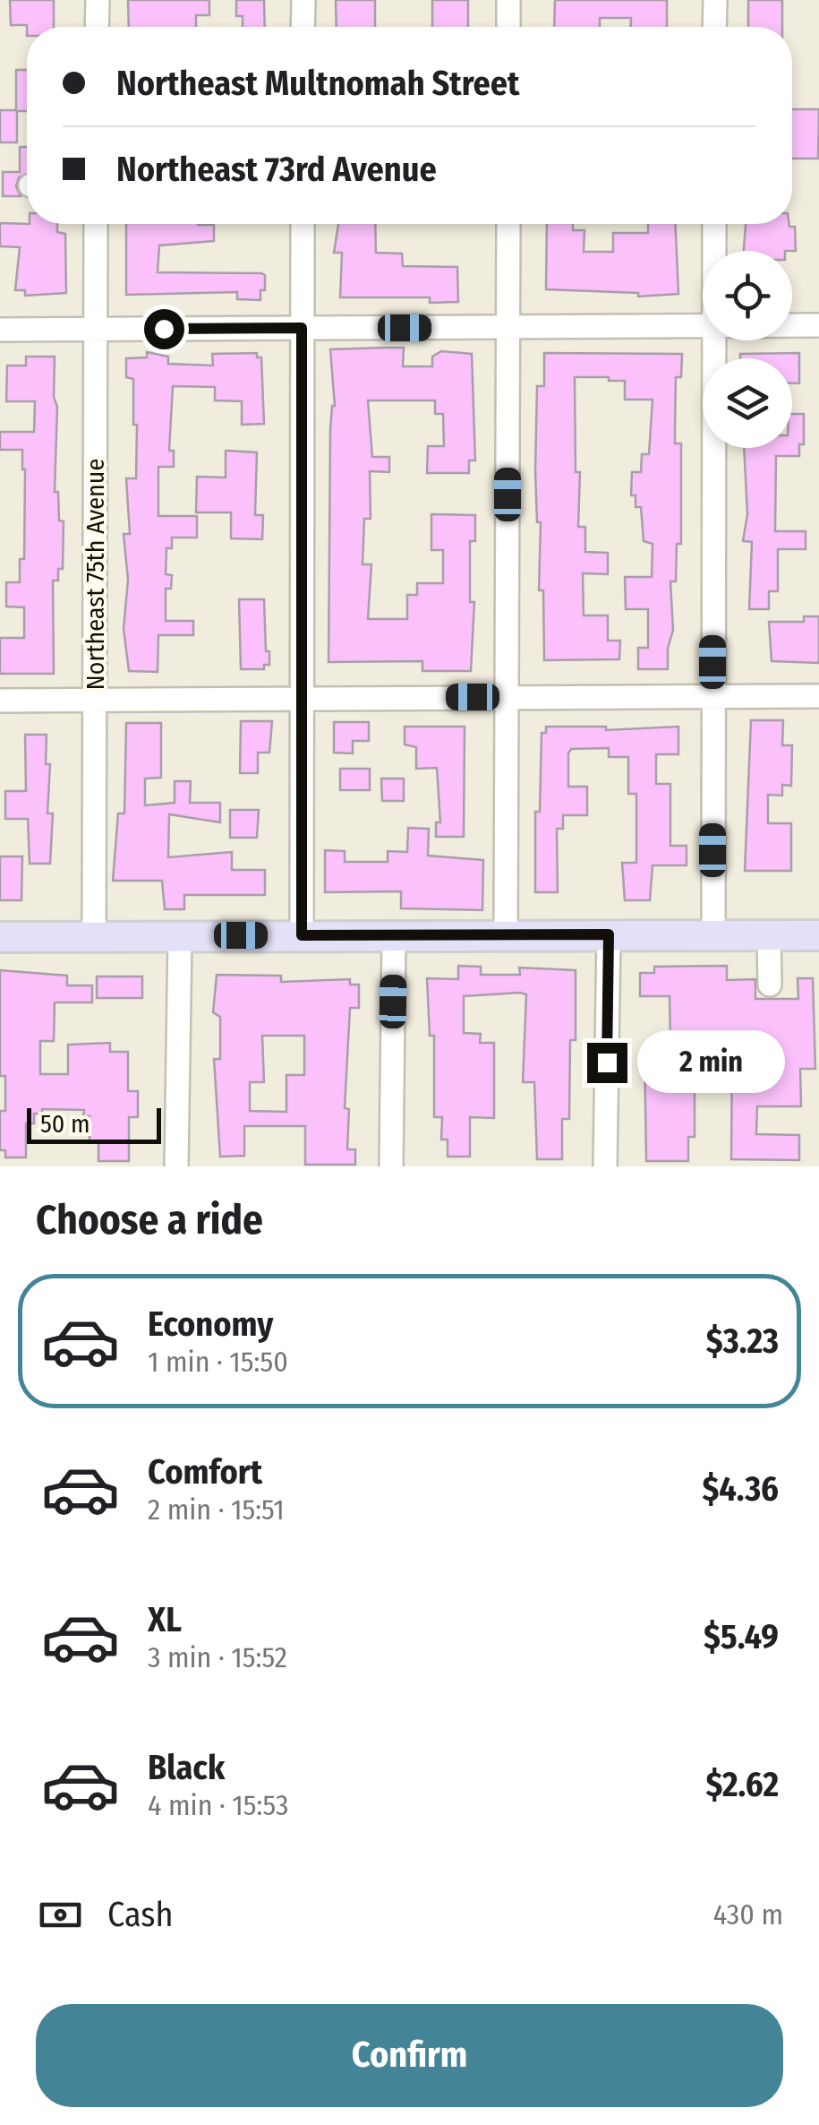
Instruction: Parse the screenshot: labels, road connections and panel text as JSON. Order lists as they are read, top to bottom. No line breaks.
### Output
{"streets":{"street":["Northeast 75th Avenue"]},"scale_bar":"50 m","page":{"banner":["Northeast Multnomah Street","Northeast 73rd Avenue"],"bubble":"2 min","scale":"50 m","heading":"Choose a ride","list":[{"name":"Economy","note":"1 min · 15:50","value":"$3.23"},{"name":"Comfort","note":"2 min · 15:51","value":"$4.36"},{"name":"XL","note":"3 min · 15:52","value":"$5.49"},{"name":"Black","note":"4 min · 15:53","value":"$2.62"}],"pay":["Cash","430 m"],"buttons":"Confirm"}}
